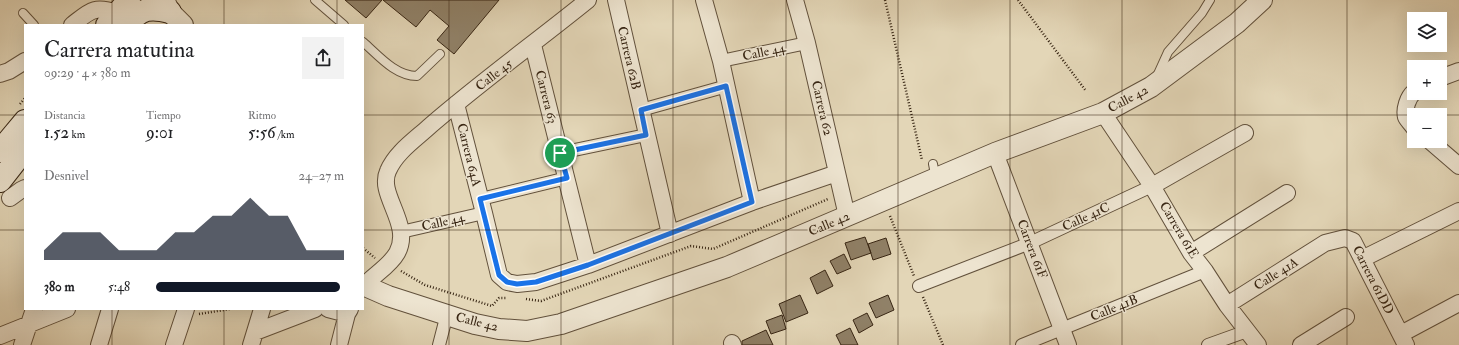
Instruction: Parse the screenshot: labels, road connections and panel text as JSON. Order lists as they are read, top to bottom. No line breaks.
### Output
{"streets":{"street":["Calle 44","Carrera 62B","Calle 45","Carrera 63","Calle 42","Carrera 62","Carrera 64A","Calle 41C","Carrera 61E","Carrera 61F","Calle 41A","Carrera 61DD","Calle 41B"]},"crossings":[["Calle 44","Calle 45"],["Calle 44","Carrera 63"],["Calle 44","Carrera 62"],["Calle 44","Carrera 64A"],["Calle 45","Carrera 63"],["Calle 45","Carrera 64A"],["Carrera 63","Carrera 64A"],["Calle 42","Carrera 62"],["Calle 42","Carrera 61E"],["Calle 42","Carrera 61F"],["Calle 41C","Carrera 61E"],["Calle 41C","Carrera 61F"],["Carrera 61E","Calle 41A"],["Carrera 61E","Calle 41B"],["Carrera 61F","Calle 41B"],["Calle 41A","Carrera 61DD"]],"page":{"map_buttons":["+","−"],"heading":["Carrera matutina","09:29 · 4 × 380 m"],"stats":[["Distancia","1.52 km"],["Tiempo","9:01"],["Ritmo","5:56 /km"]],"chart":["Desnivel","24–27 m"],"list":[{"name":"380 m","note":"5:48"}]}}
